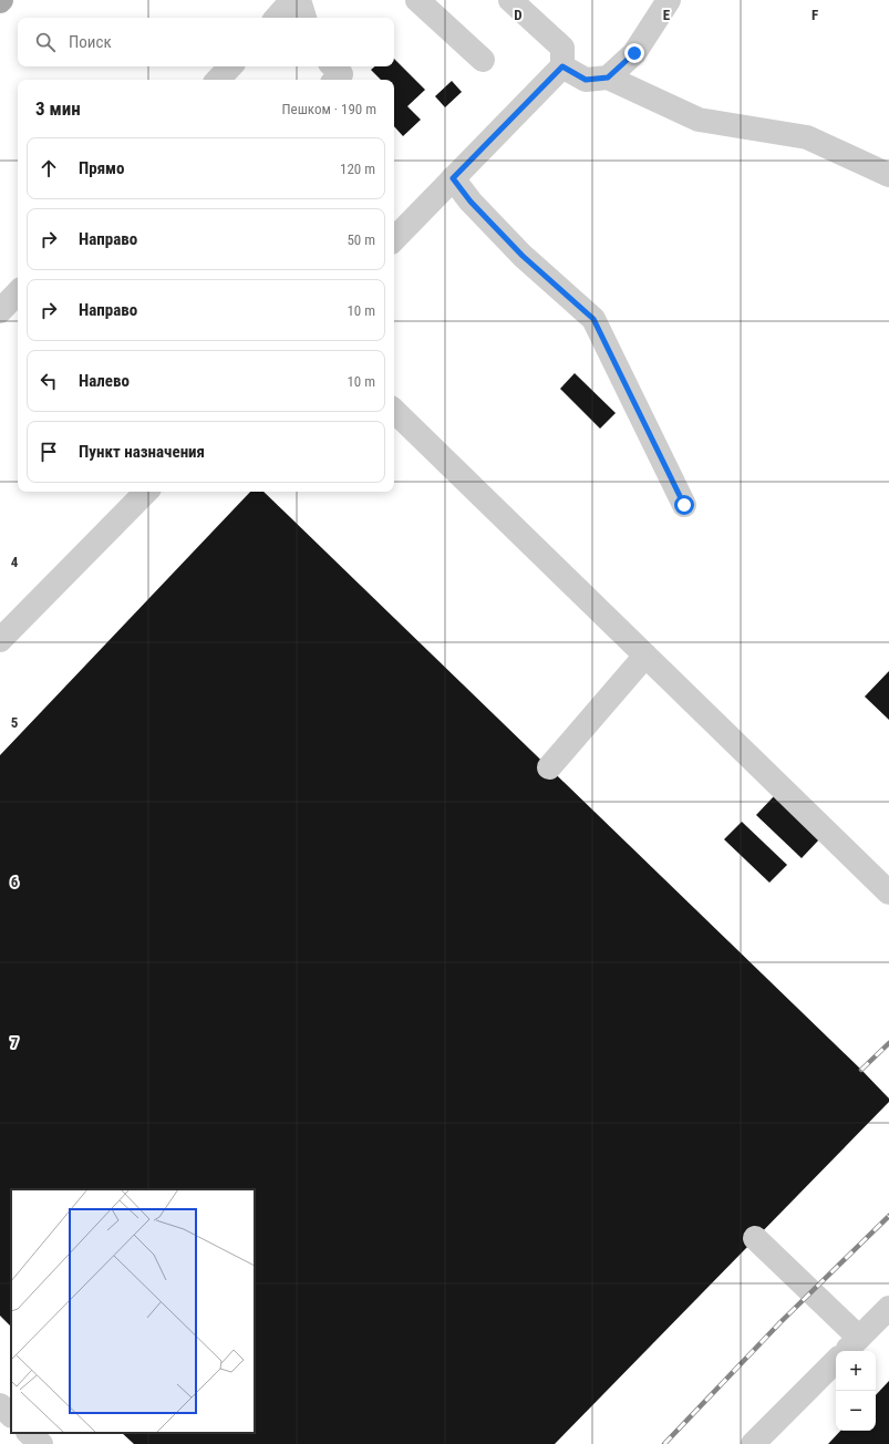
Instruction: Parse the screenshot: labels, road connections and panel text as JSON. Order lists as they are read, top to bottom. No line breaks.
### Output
{"page":{"search":"Поиск","heading":["3 мин","Пешком · 190 m"],"list":[["Прямо","120 m"],["Направо","50 m"],["Направо","10 m"],["Налево","10 m"],"Пункт назначения"],"map_buttons":["+","−"]},"grid":{"columns":["D","E","F"],"rows":["4","5","6","7"]}}
